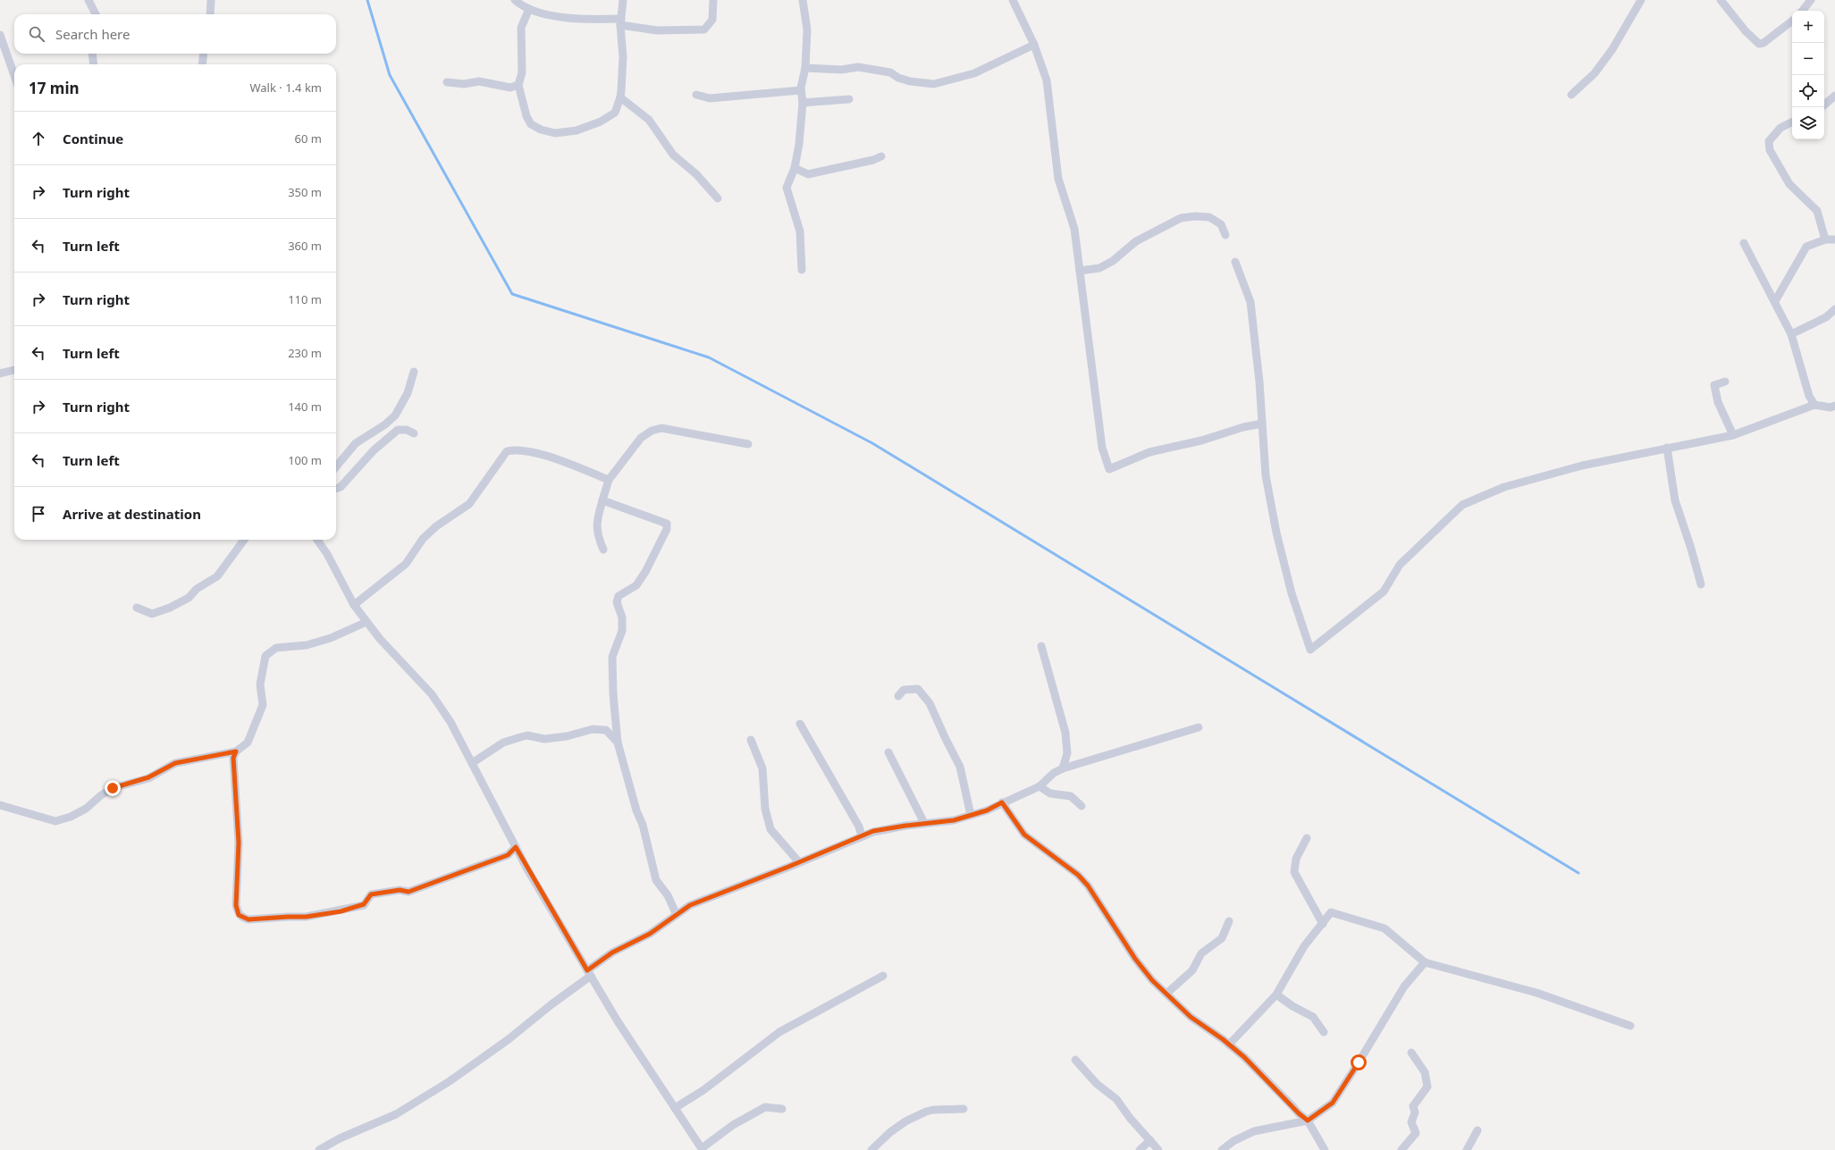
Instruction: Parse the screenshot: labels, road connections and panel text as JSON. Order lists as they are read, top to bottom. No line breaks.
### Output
{"page":{"map_buttons":["+","−"],"search":"Search here","heading":["17 min","Walk · 1.4 km"],"list":[["Continue","60 m"],["Turn right","350 m"],["Turn left","360 m"],["Turn right","110 m"],["Turn left","230 m"],["Turn right","140 m"],["Turn left","100 m"],"Arrive at destination"]}}
